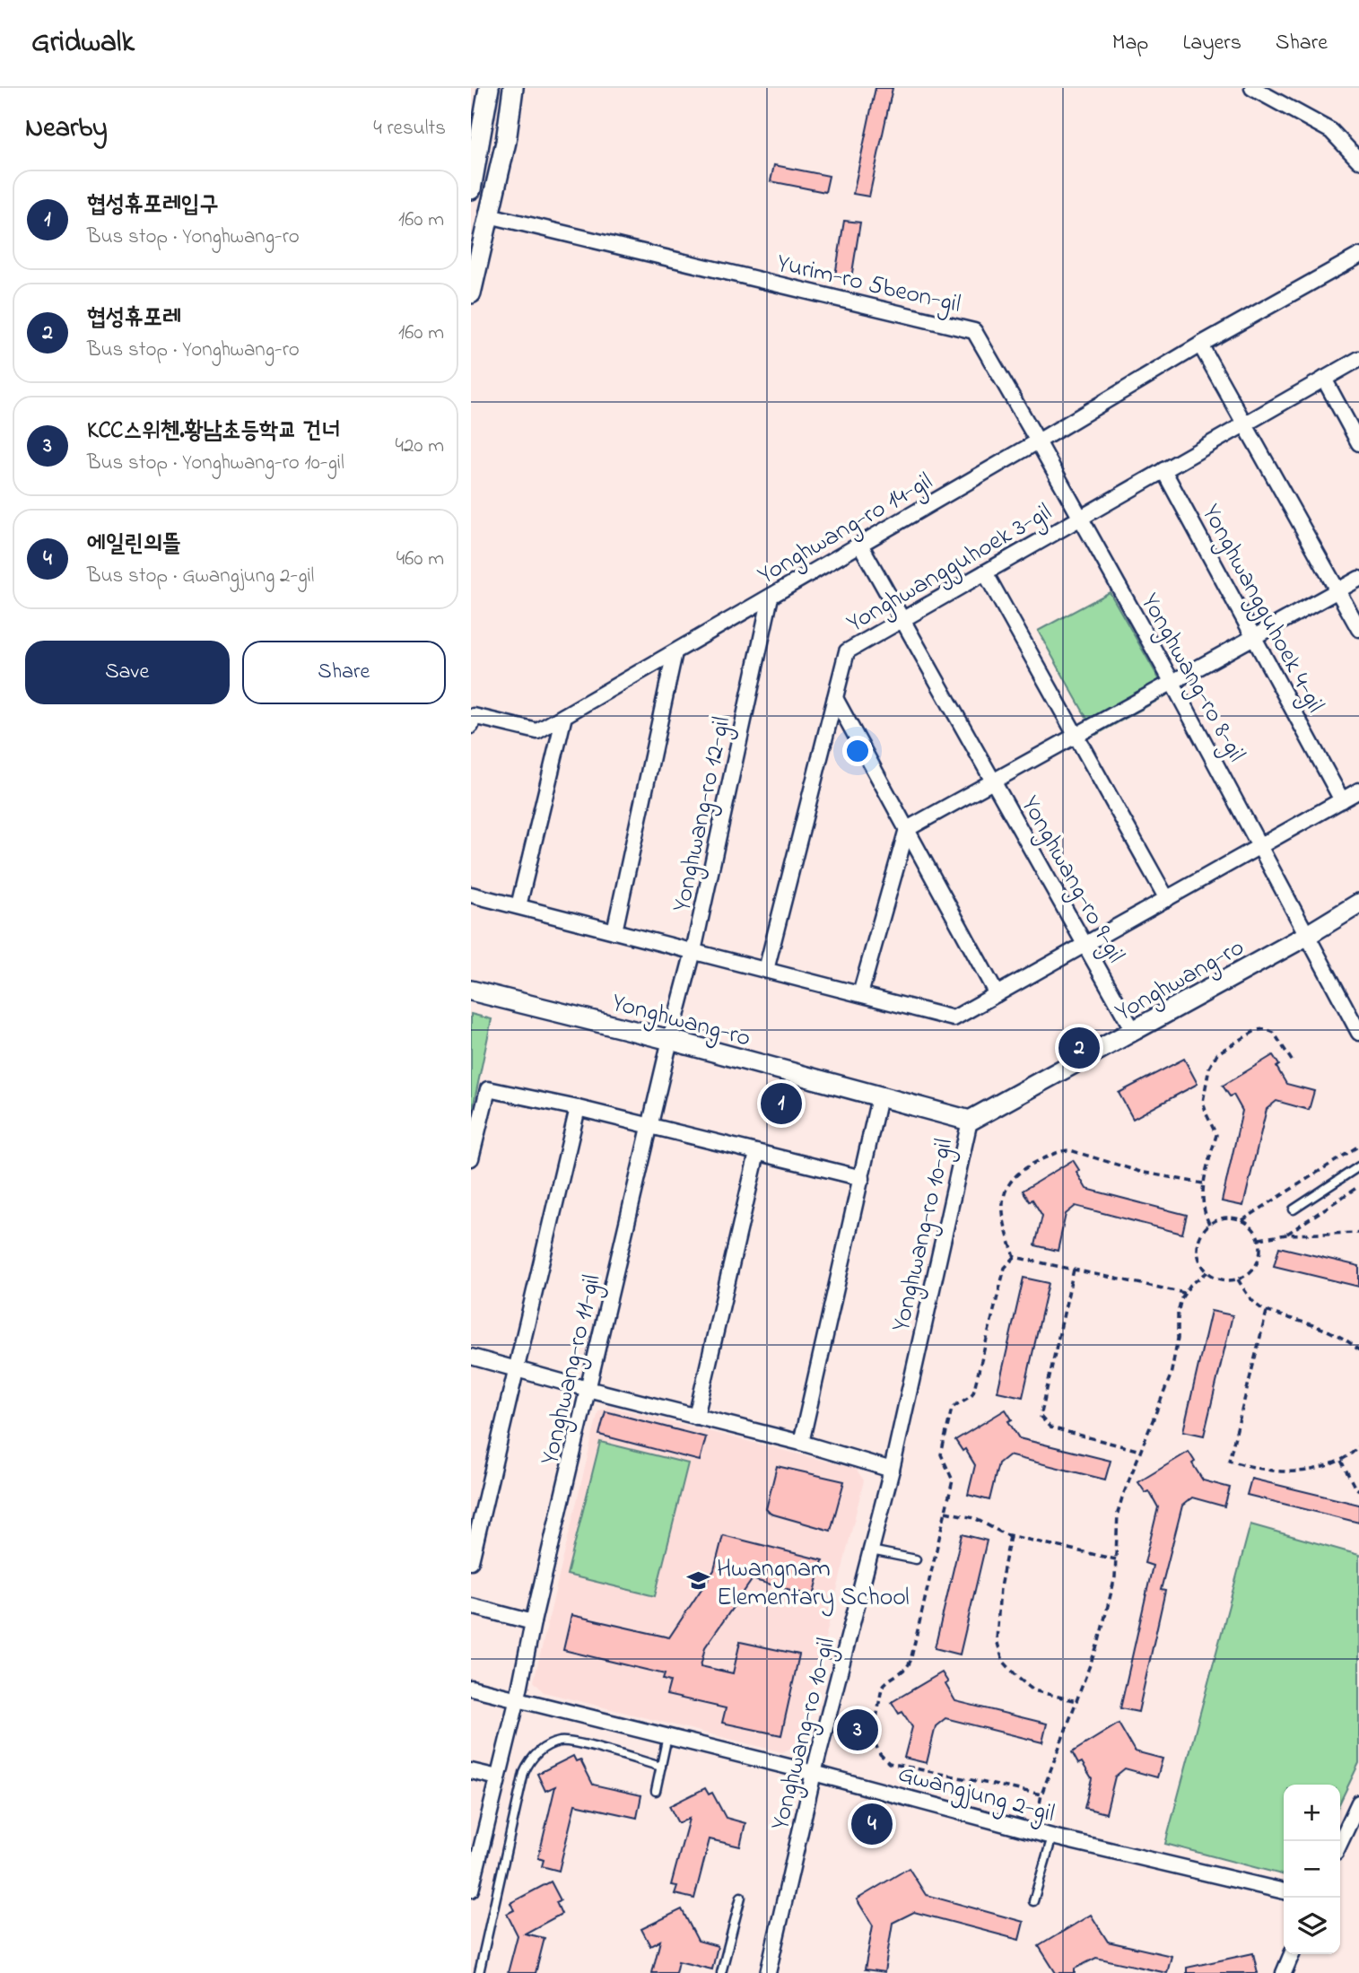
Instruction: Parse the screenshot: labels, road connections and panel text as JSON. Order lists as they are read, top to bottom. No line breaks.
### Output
{"streets":{"street":["Yurim-ro 5beon-gil","Yonghwang-ro 14-gil","Yonghwangguhoek 3-gil","Yonghwangguhoek 4-gil","Yonghwang-ro 8-gil","Yonghwang-ro 12-gil","Yonghwang-ro 9-gil","Yonghwang-ro","Yonghwang-ro 10-gil","Yonghwang-ro 11-gil","Gwangjung 2-gil"]},"crossings":[["Yurim-ro 5beon-gil","Yonghwang-ro 14-gil"],["Yurim-ro 5beon-gil","Yonghwang-ro 8-gil"],["Yonghwang-ro 14-gil","Yonghwang-ro 8-gil"],["Yonghwang-ro 14-gil","Yonghwang-ro 12-gil"],["Yonghwang-ro 14-gil","Yonghwang-ro 9-gil"],["Yonghwangguhoek 3-gil","Yonghwangguhoek 4-gil"],["Yonghwangguhoek 3-gil","Yonghwang-ro 8-gil"],["Yonghwangguhoek 3-gil","Yonghwang-ro 9-gil"],["Yonghwangguhoek 4-gil","Yonghwang-ro 9-gil"],["Yonghwang-ro 8-gil","Yonghwang-ro 9-gil"],["Yonghwang-ro 8-gil","Yonghwang-ro"],["Yonghwang-ro 12-gil","Yonghwang-ro"],["Yonghwang-ro 12-gil","Yonghwang-ro 11-gil"],["Yonghwang-ro 9-gil","Yonghwang-ro"],["Yonghwang-ro","Yonghwang-ro 10-gil"],["Yonghwang-ro","Yonghwang-ro 11-gil"],["Yonghwang-ro 10-gil","Gwangjung 2-gil"],["Yonghwang-ro 11-gil","Gwangjung 2-gil"]],"places":{"school or university":["Hwangnam Elementary School"]},"page":{"header":"Gridwalk","nav":["Map","Layers","Share"],"heading":["Nearby","4 results"],"list":[{"mark":"1","name":"협성휴포레입구","note":"Bus stop · Yonghwang-ro","value":"160 m"},{"mark":"2","name":"협성휴포레","note":"Bus stop · Yonghwang-ro","value":"160 m"},{"mark":"3","name":"KCC스위첸.황남초등학교 건너","note":"Bus stop · Yonghwang-ro 10-gil","value":"420 m"},{"mark":"4","name":"에일린의뜰","note":"Bus stop · Gwangjung 2-gil","value":"460 m"}],"buttons":["Save","Share"],"pins":["2","1","3","4"],"map_buttons":["+","−"]}}
